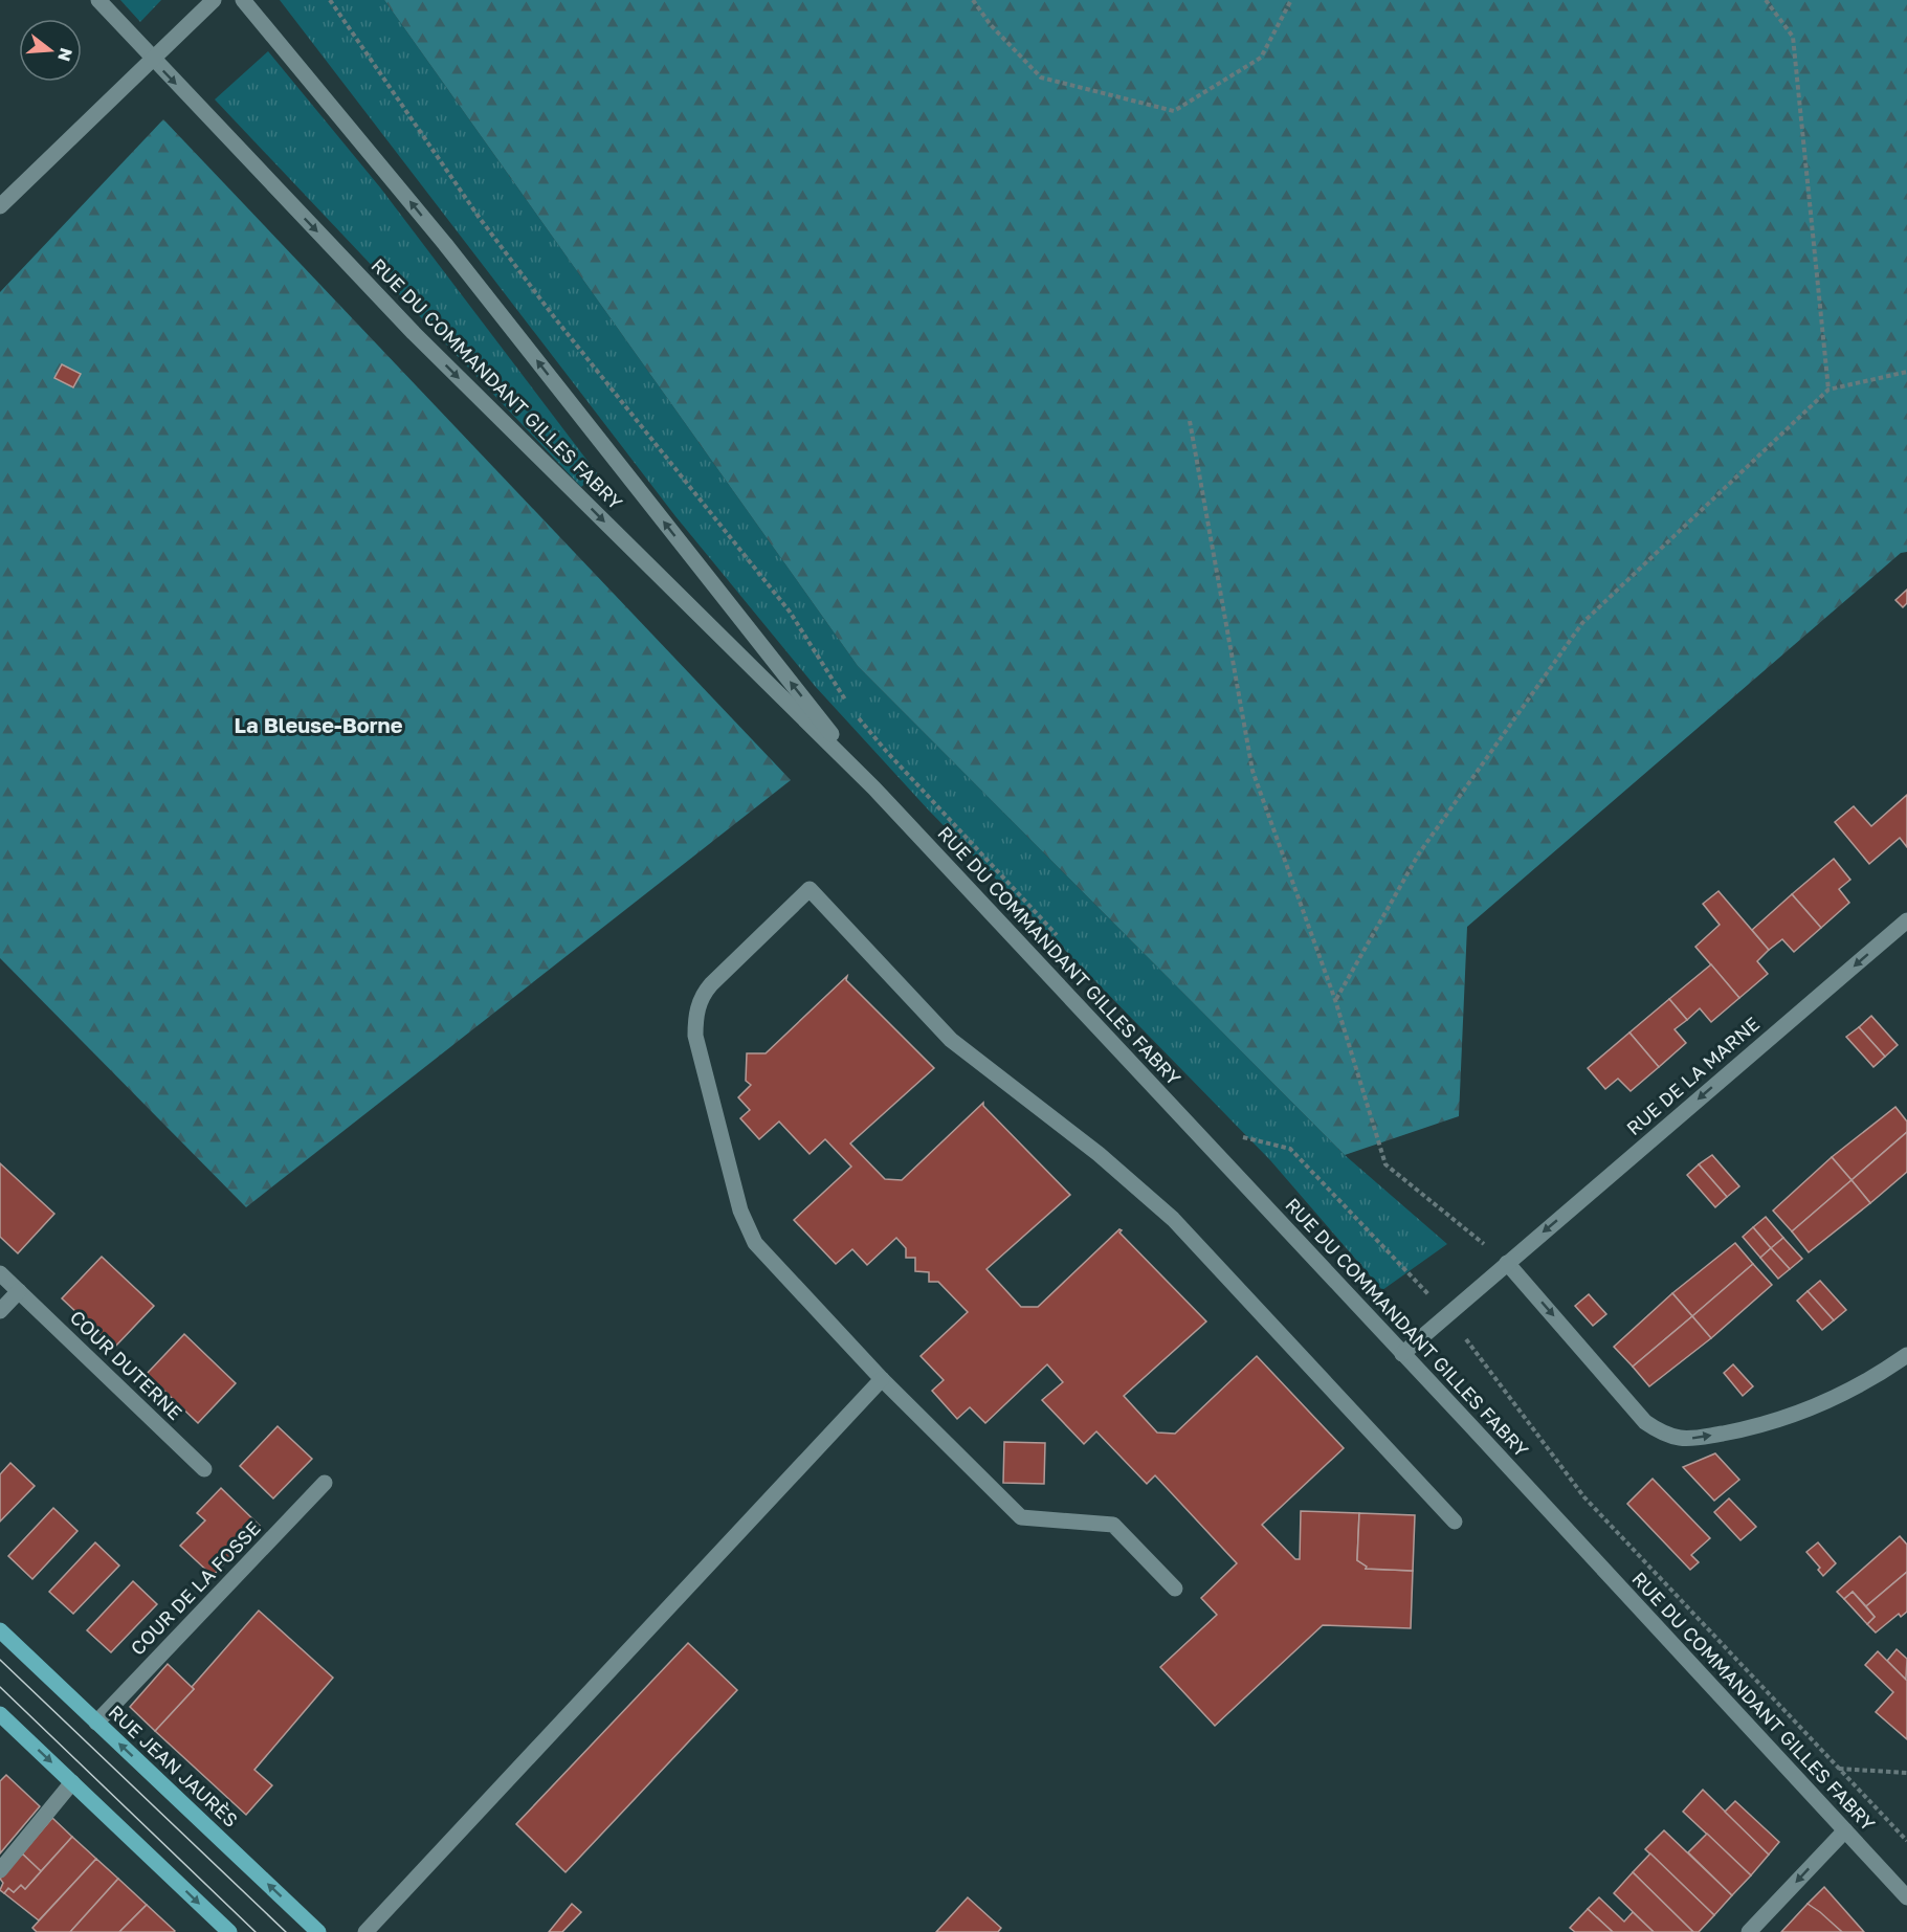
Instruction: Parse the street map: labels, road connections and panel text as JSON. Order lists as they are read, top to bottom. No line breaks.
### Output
{"streets":{"main road":["RUE JEAN JAURÈS"],"street":["RUE DU COMMANDANT GILLES FABRY","RUE DE LA MARNE","COUR DUTERNE","COUR DE LA FOSSE"]},"crossings":[["RUE DU COMMANDANT GILLES FABRY","RUE DE LA MARNE"],["COUR DE LA FOSSE","RUE JEAN JAURÈS"]],"one_way":["RUE DE LA MARNE"],"districts":["La Bleuse-Borne"],"north":"right"}
